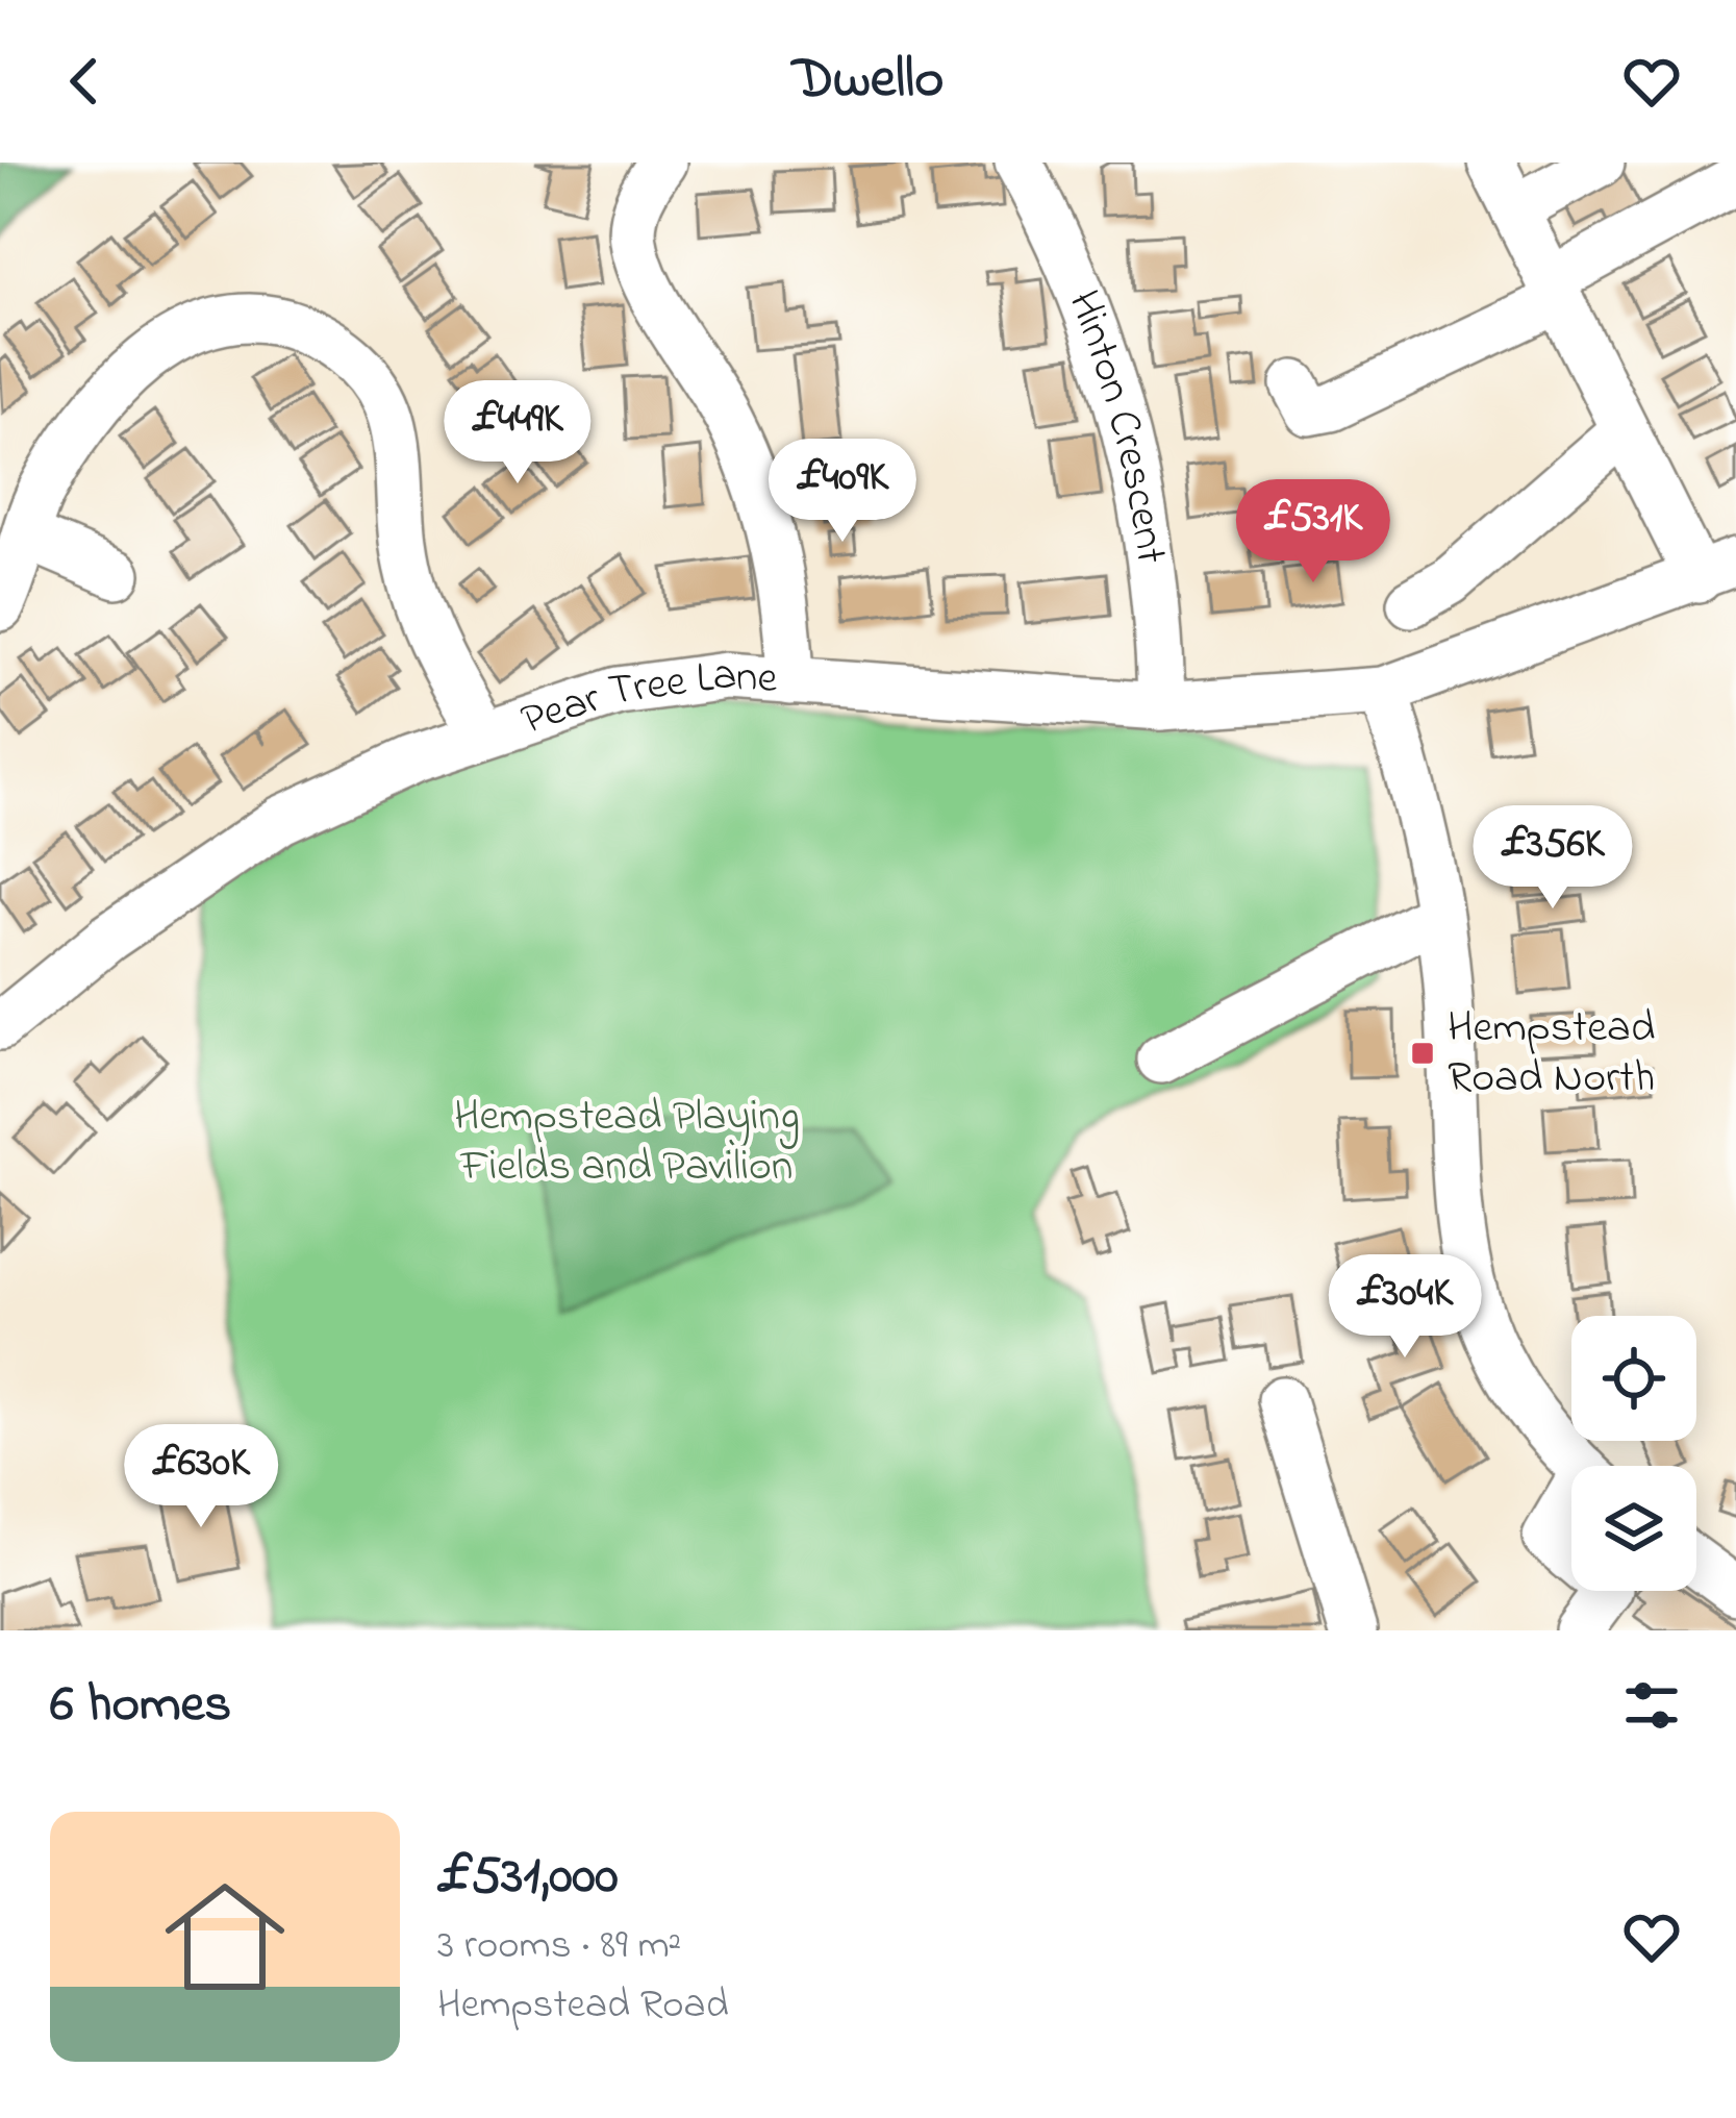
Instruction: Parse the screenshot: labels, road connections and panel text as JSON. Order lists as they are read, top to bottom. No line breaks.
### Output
{"streets":{"street":["Hinton Crescent","Pear Tree Lane"]},"crossings":[["Hinton Crescent","Pear Tree Lane"]],"parks":["Hempstead Playing Fields and Pavilion"],"places":{"transit":["Hempstead Road North"]},"page":{"header":"Dwello","price":["£449K","£409K","£531K","£356K","£304K","£630K"],"heading":"6 homes","list":[{"name":"£531,000","note":"3 rooms · 89 m² · Hempstead Road"}]}}
